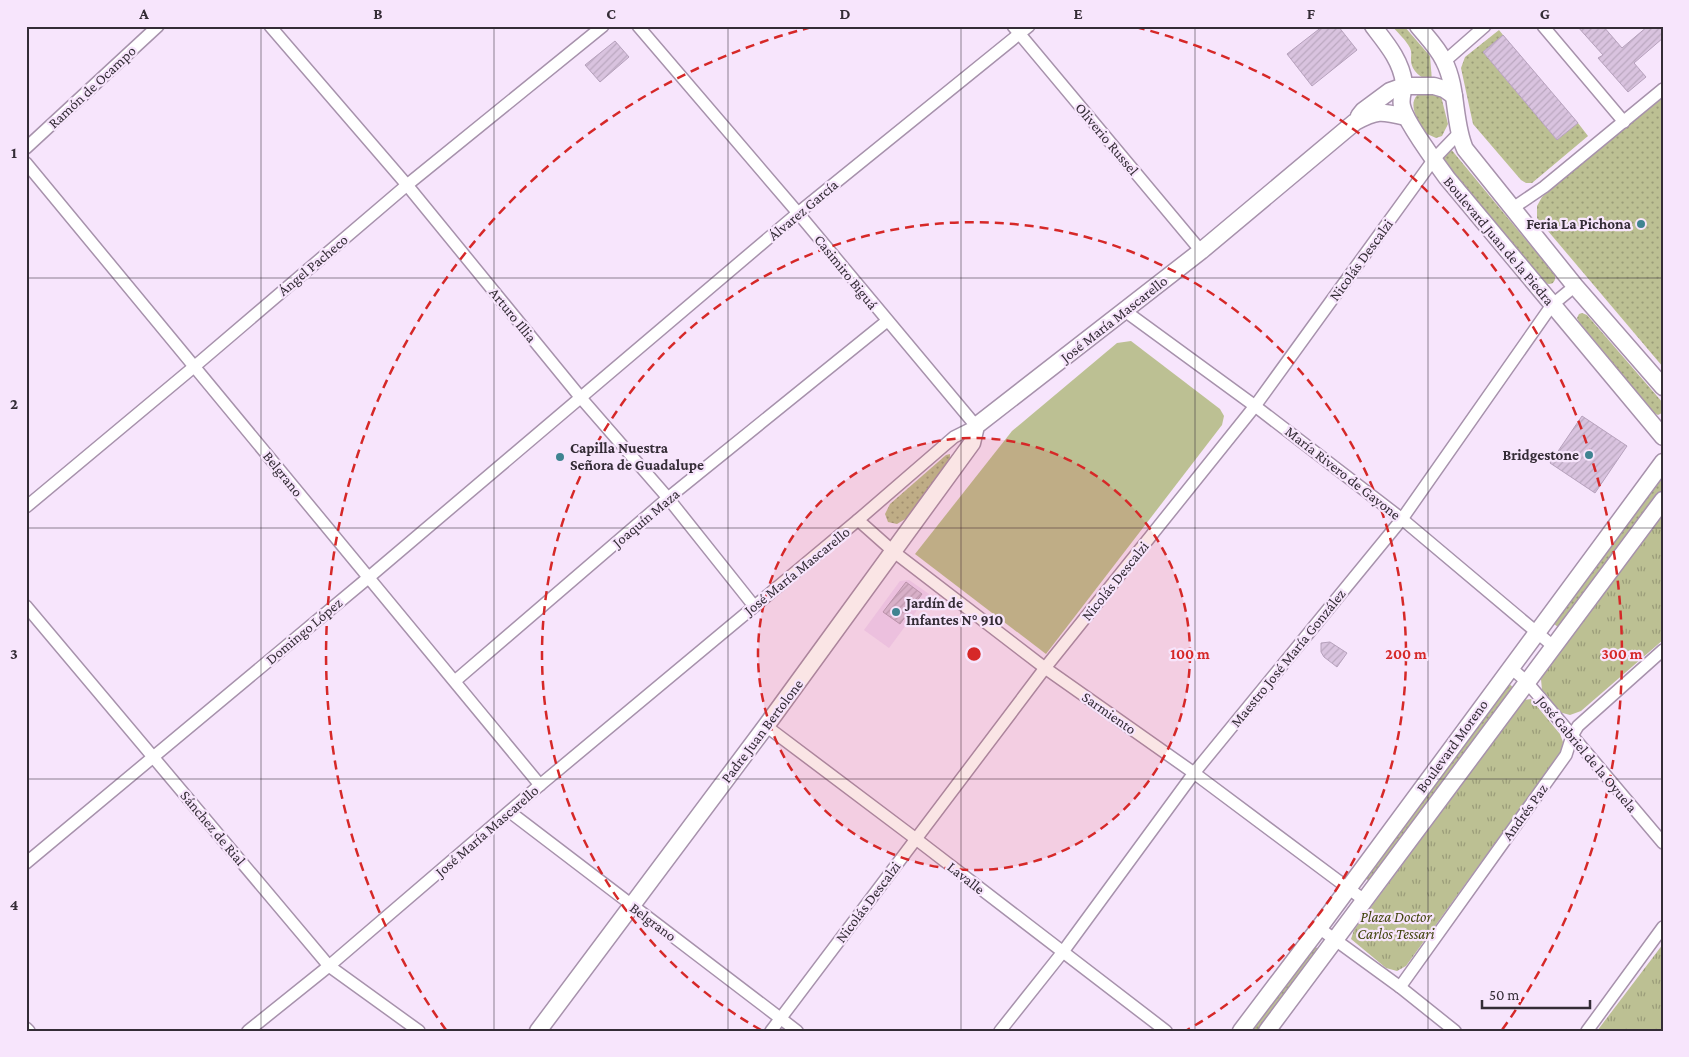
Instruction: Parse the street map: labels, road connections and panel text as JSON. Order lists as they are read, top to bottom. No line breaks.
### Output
{"streets":{"main road":["Boulevard Juan de la Piedra","José María Mascarello","Padre Juan Bertolone","Boulevard Moreno"],"street":["Ramón de Ocampo","Oliverio Russel","Álvarez García","Nicolás Descalzi","Ángel Pacheco","Casimiro Biguá","Arturo Illia","María Rivero de Gayone","Belgrano","Joaquín Maza","Domingo López","Maestro José María González","Sarmiento","José Gabriel de la Oyuela","Andrés Paz","Sánchez de Rial","Lavalle"]},"crossings":[["Oliverio Russel","Álvarez García"],["Oliverio Russel","José María Mascarello"],["Álvarez García","Casimiro Biguá"],["Álvarez García","Arturo Illia"],["Álvarez García","Domingo López"],["Boulevard Juan de la Piedra","Nicolás Descalzi"],["Boulevard Juan de la Piedra","Maestro José María González"],["Nicolás Descalzi","María Rivero de Gayone"],["Nicolás Descalzi","Belgrano"],["Nicolás Descalzi","Sarmiento"],["Nicolás Descalzi","Lavalle"],["Ángel Pacheco","Arturo Illia"],["Ángel Pacheco","Belgrano"],["Casimiro Biguá","José María Mascarello"],["Casimiro Biguá","Joaquín Maza"],["Casimiro Biguá","Padre Juan Bertolone"],["Arturo Illia","José María Mascarello"],["Arturo Illia","Joaquín Maza"],["Arturo Illia","Domingo López"],["José María Mascarello","María Rivero de Gayone"],["José María Mascarello","Belgrano"],["José María Mascarello","Sarmiento"],["José María Mascarello","Padre Juan Bertolone"],["José María Mascarello","Sánchez de Rial"],["María Rivero de Gayone","Maestro José María González"],["María Rivero de Gayone","Boulevard Moreno"],["Belgrano","Joaquín Maza"],["Belgrano","Domingo López"],["Belgrano","Padre Juan Bertolone"],["Domingo López","Sánchez de Rial"],["Maestro José María González","Sarmiento"],["Maestro José María González","Lavalle"],["Sarmiento","Padre Juan Bertolone"],["Sarmiento","Boulevard Moreno"],["Padre Juan Bertolone","Lavalle"],["Boulevard Moreno","José Gabriel de la Oyuela"],["José Gabriel de la Oyuela","Andrés Paz"]],"parks":["Plaza Doctor Carlos Tessari"],"places":["Feria La Pichona","Bridgestone","Capilla Nuestra Señora de Guadalupe","Jardín de Infantes N° 910"],"scale_bar":"50 m","grid":{"columns":["A","B","C","D","E","F","G"],"rows":["1","2","3","4"]},"rings":["100 m","200 m","300 m"]}
